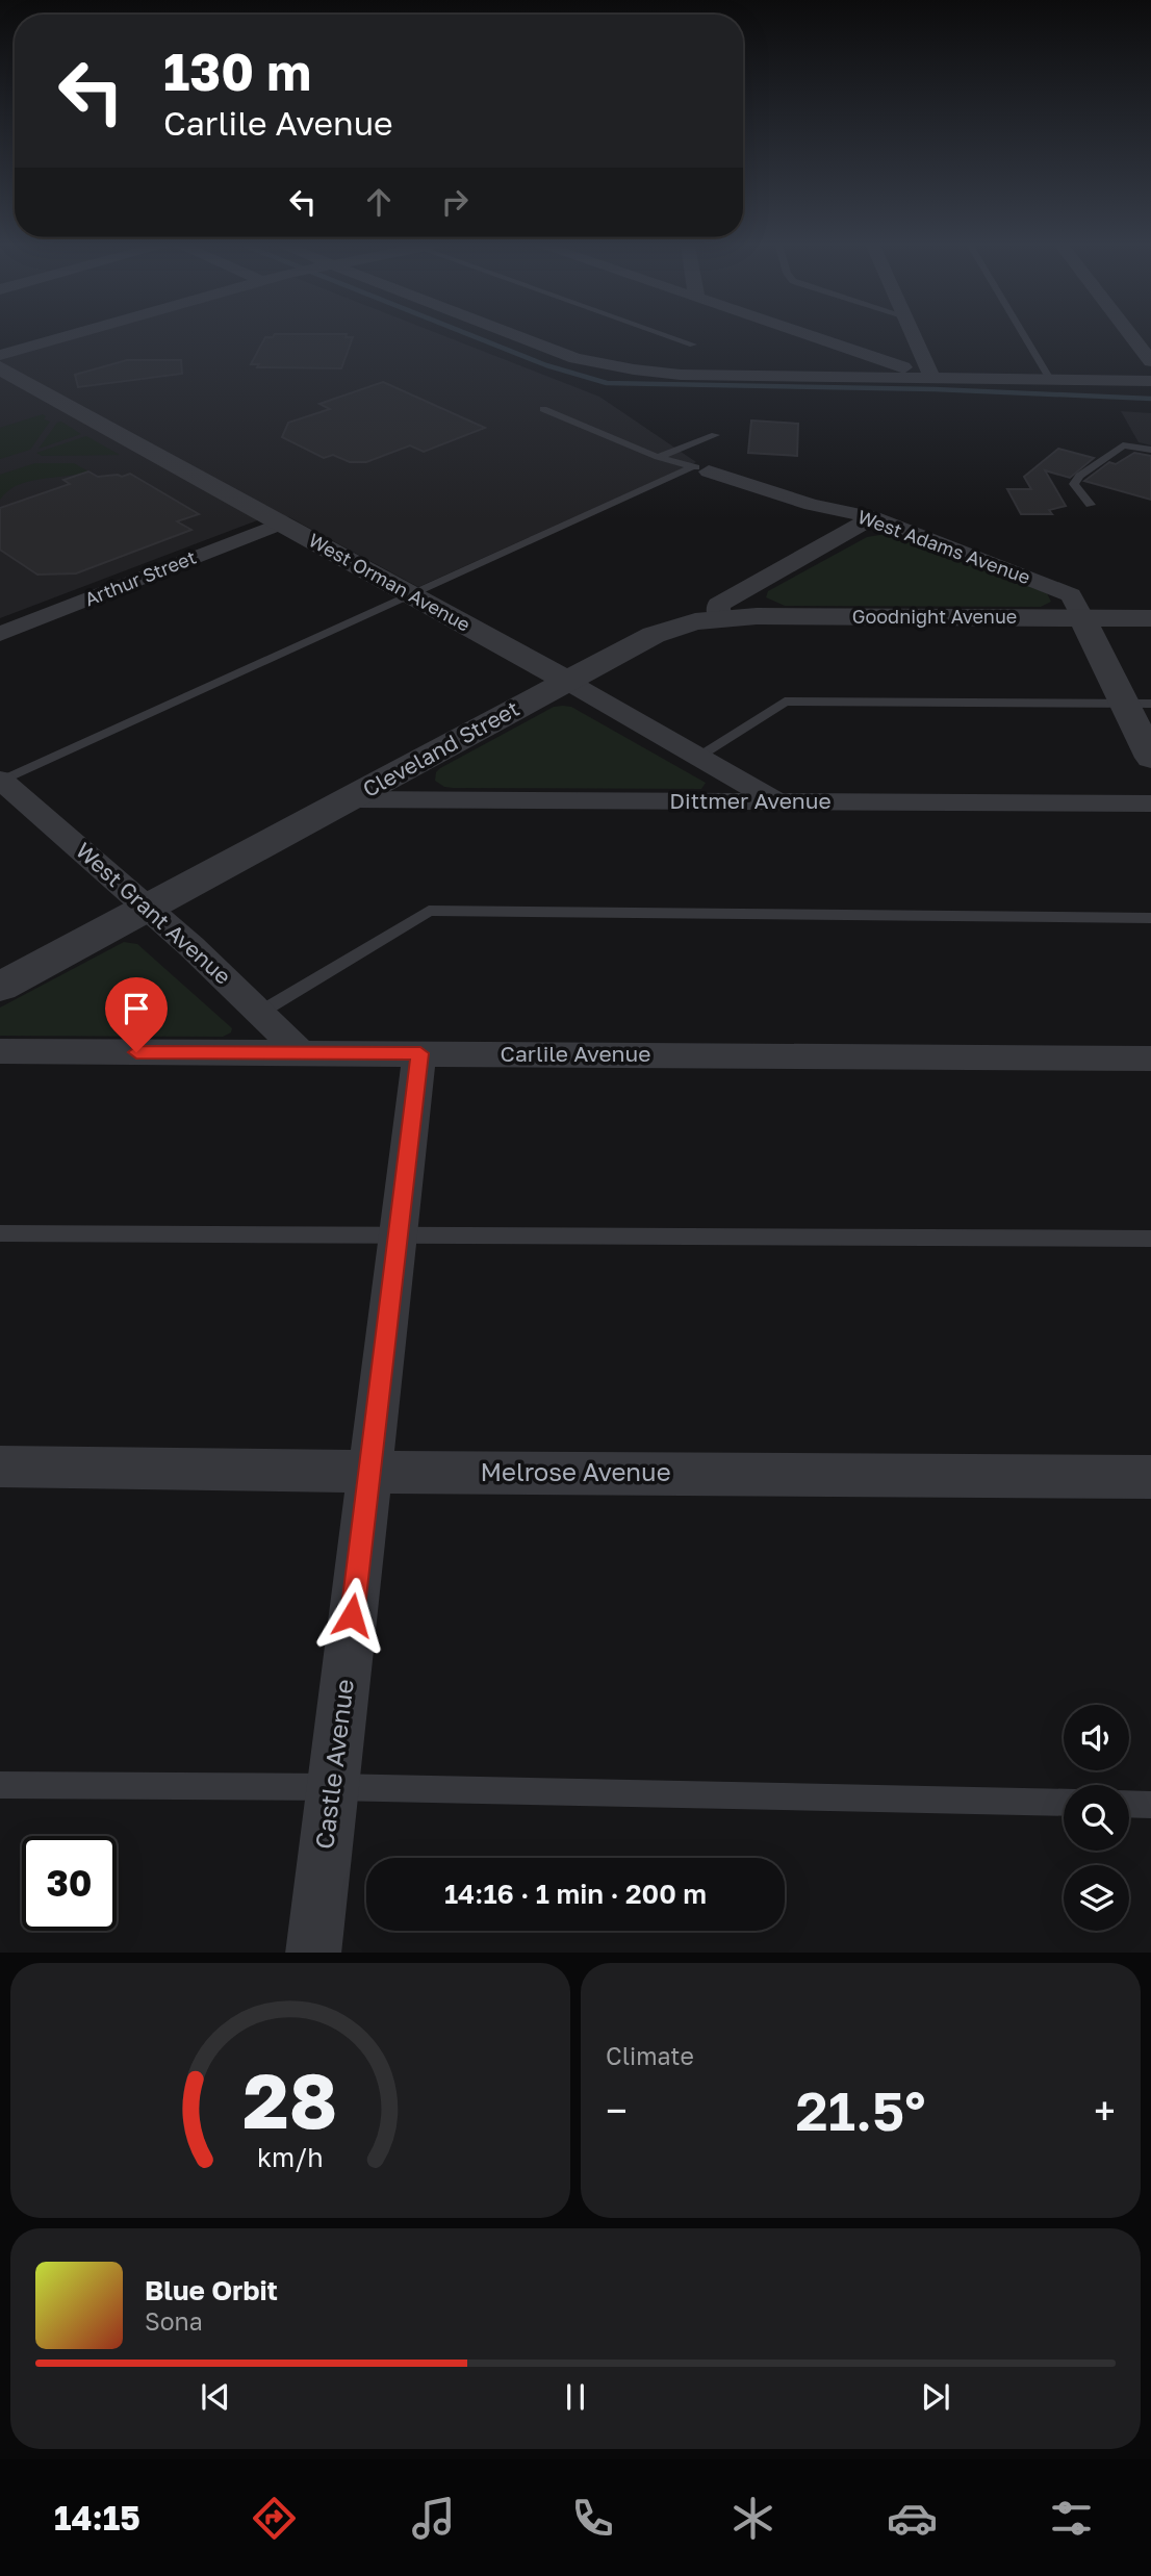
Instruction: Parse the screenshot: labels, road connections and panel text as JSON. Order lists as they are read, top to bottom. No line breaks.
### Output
{"streets":{"street":["West Adams Avenue","Arthur Street","West Orman Avenue","Goodnight Avenue","Cleveland Street","Dittmer Avenue","West Grant Avenue","Carlile Avenue","Melrose Avenue","Castle Avenue"]},"crossings":[["West Adams Avenue","Goodnight Avenue"],["Arthur Street","West Orman Avenue"],["West Orman Avenue","Cleveland Street"],["West Orman Avenue","Dittmer Avenue"],["Goodnight Avenue","Cleveland Street"],["Cleveland Street","Dittmer Avenue"],["Cleveland Street","West Grant Avenue"],["West Grant Avenue","Carlile Avenue"],["Carlile Avenue","Castle Avenue"],["Melrose Avenue","Castle Avenue"]],"page":{"turn":["130 m","Carlile Avenue"],"limit":"30","trip":"14:16 · 1 min · 200 m","tile":"Climate","heat":["−","21.5°","+"],"song":["Blue Orbit","Sona"],"tabs":"14:15","gauge":["28","km/h"]}}
